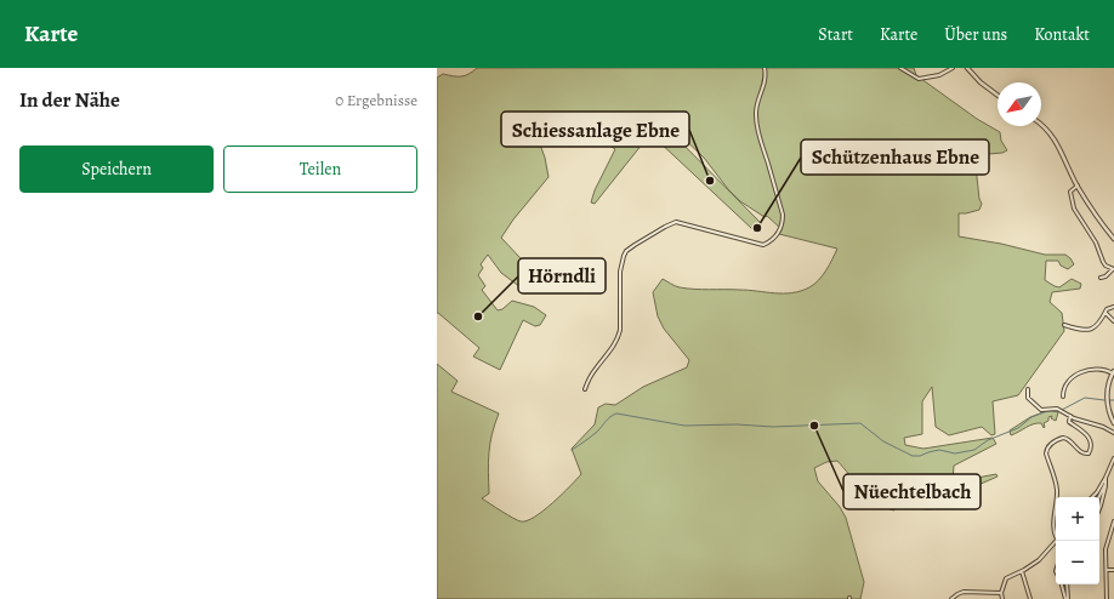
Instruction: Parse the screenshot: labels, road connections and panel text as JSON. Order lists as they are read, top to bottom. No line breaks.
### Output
{"places":["Schiessanlage Ebne","Schützenhaus Ebne","Hörndli","Nüechtelbach"],"north":"bottom left","page":{"header":"Karte","nav":["Start","Karte","Über uns","Kontakt"],"heading":["In der Nähe","0 Ergebnisse"],"buttons":["Speichern","Teilen"],"map_buttons":["+","−"]}}
